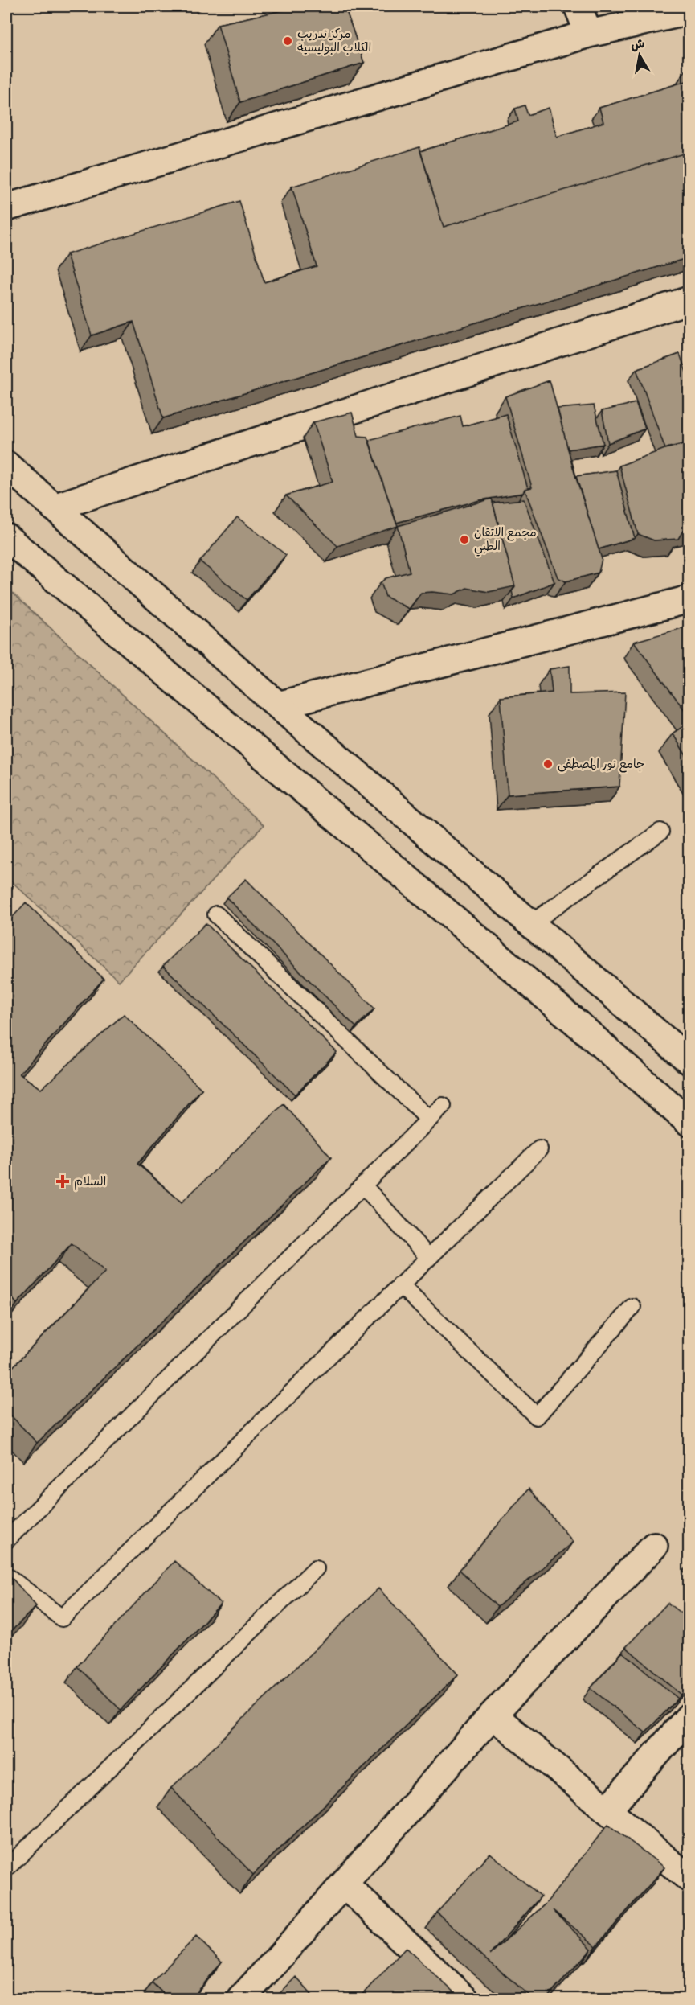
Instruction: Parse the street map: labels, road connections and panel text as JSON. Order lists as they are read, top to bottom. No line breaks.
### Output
{"places":{"other":["مركز تدريب الكلاب البوليسية","مجمع الاتقان الطبي","جامع نور المصطفى"],"health":["السلام"]},"north":"top"}
